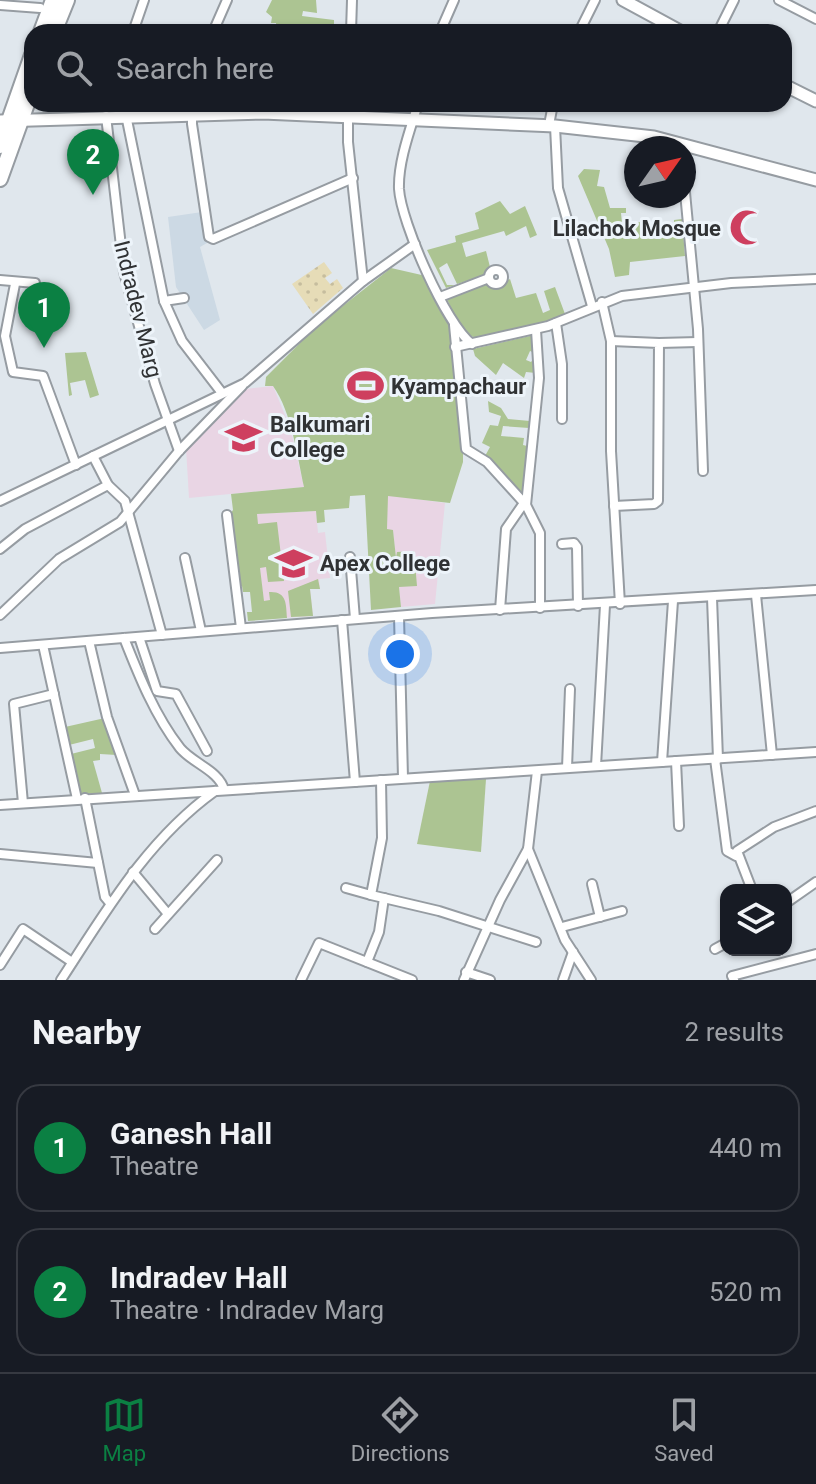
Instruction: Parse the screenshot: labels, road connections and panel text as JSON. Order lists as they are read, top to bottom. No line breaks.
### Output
{"streets":{"street":["Indradev Marg"]},"places":{"mosque":["Lilachok Mosque"],"sports":["Kyampachaur"],"school or university":["Balkumari College","Apex College"]},"north":"top right","page":{"search":"Search here","pins":["2","1"],"heading":["Nearby","2 results"],"list":[{"mark":"1","name":"Ganesh Hall","note":"Theatre","value":"440 m"},{"mark":"2","name":"Indradev Hall","note":"Theatre · Indradev Marg","value":"520 m"}],"nav":["Map","Directions","Saved"]}}
